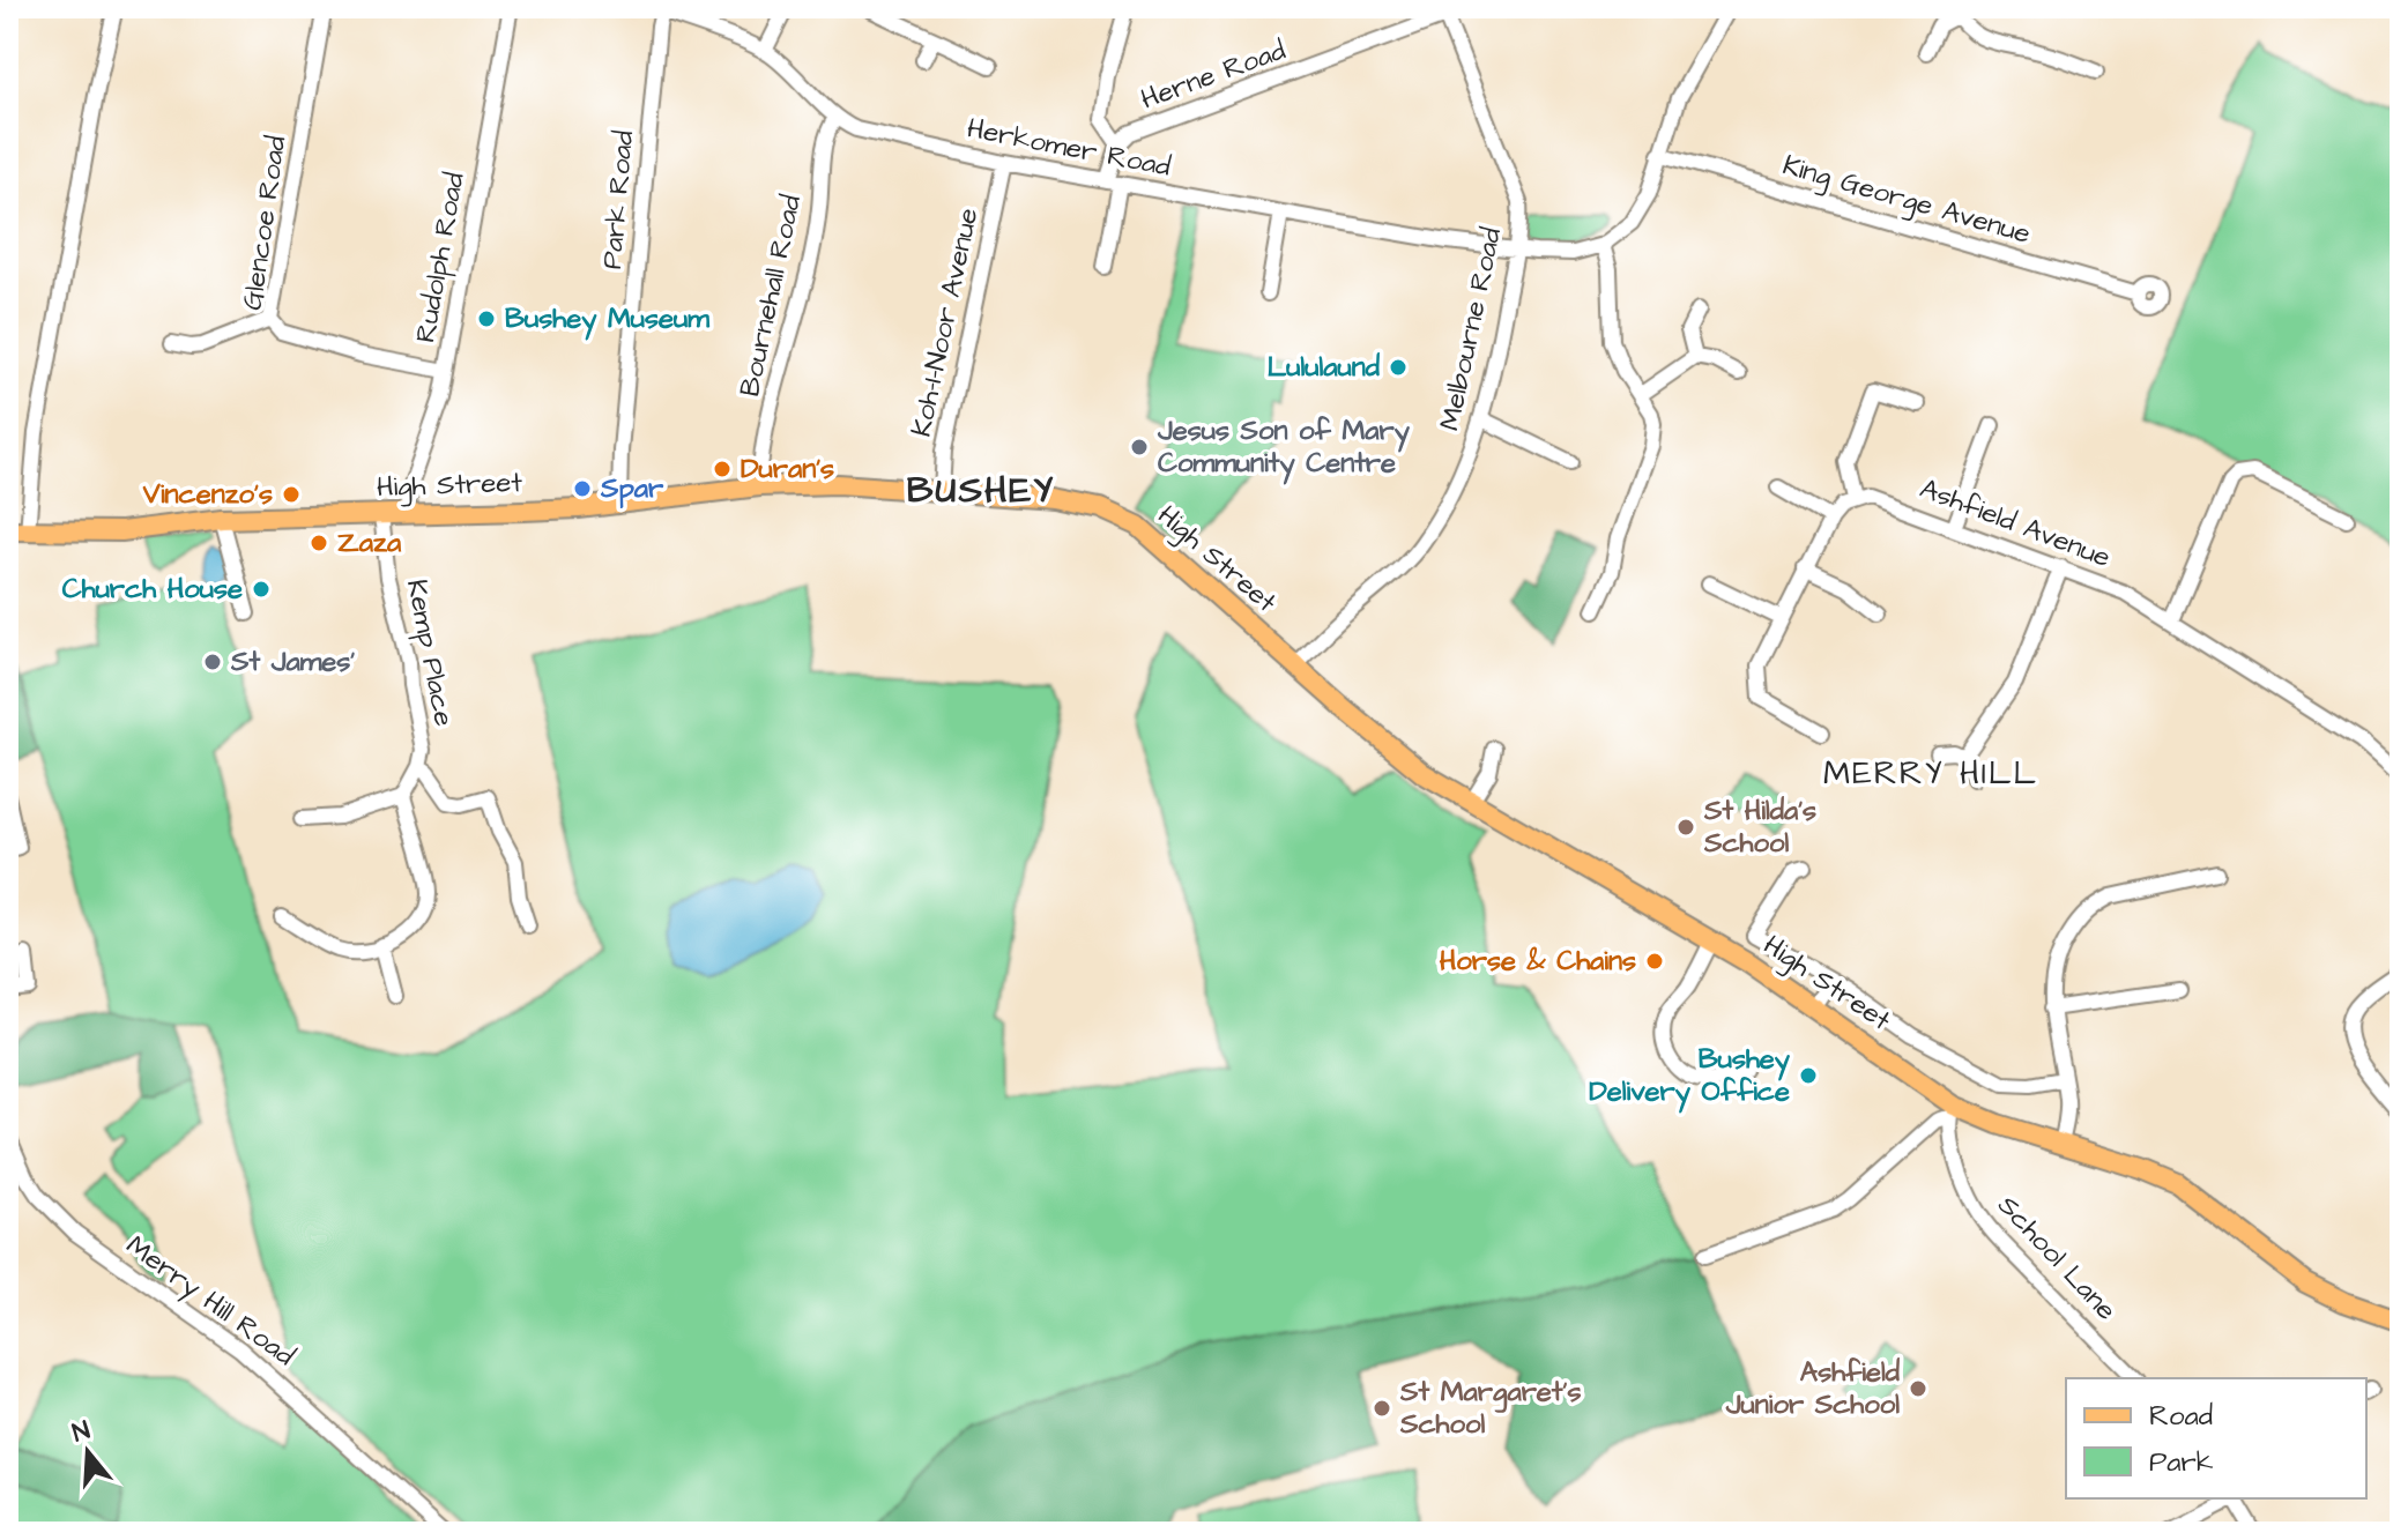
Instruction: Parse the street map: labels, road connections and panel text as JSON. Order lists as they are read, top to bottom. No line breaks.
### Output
{"streets":{"main road":["High Street"],"street":["Herne Road","Herkomer Road","Park Road","King George Avenue","Glencoe Road","Rudolph Road","Bournehall Road","Koh-I-Noor Avenue","Melbourne Road","Ashfield Avenue","Kemp Place","School Lane","Merry Hill Road"]},"crossings":[["Herne Road","Herkomer Road"],["Herne Road","Melbourne Road"],["Herkomer Road","Park Road"],["Herkomer Road","Bournehall Road"],["Herkomer Road","Koh-I-Noor Avenue"],["Herkomer Road","Melbourne Road"],["Park Road","High Street"],["Glencoe Road","Rudolph Road"],["Rudolph Road","High Street"],["Bournehall Road","High Street"],["Koh-I-Noor Avenue","High Street"],["Melbourne Road","High Street"],["High Street","Kemp Place"],["High Street","School Lane"]],"districts":["BUSHEY","MERRY HILL"],"places":["Bushey Museum","Lululaund","Jesus Son of Mary Community Centre","Duran's","Spar","Vincenzo's","Zaza","Church House","St James'","St Hilda's School","Horse & Chains","Bushey Delivery Office","Ashfield Junior School","St Margaret's School"],"legend":["Road","Park"],"north":"top"}
